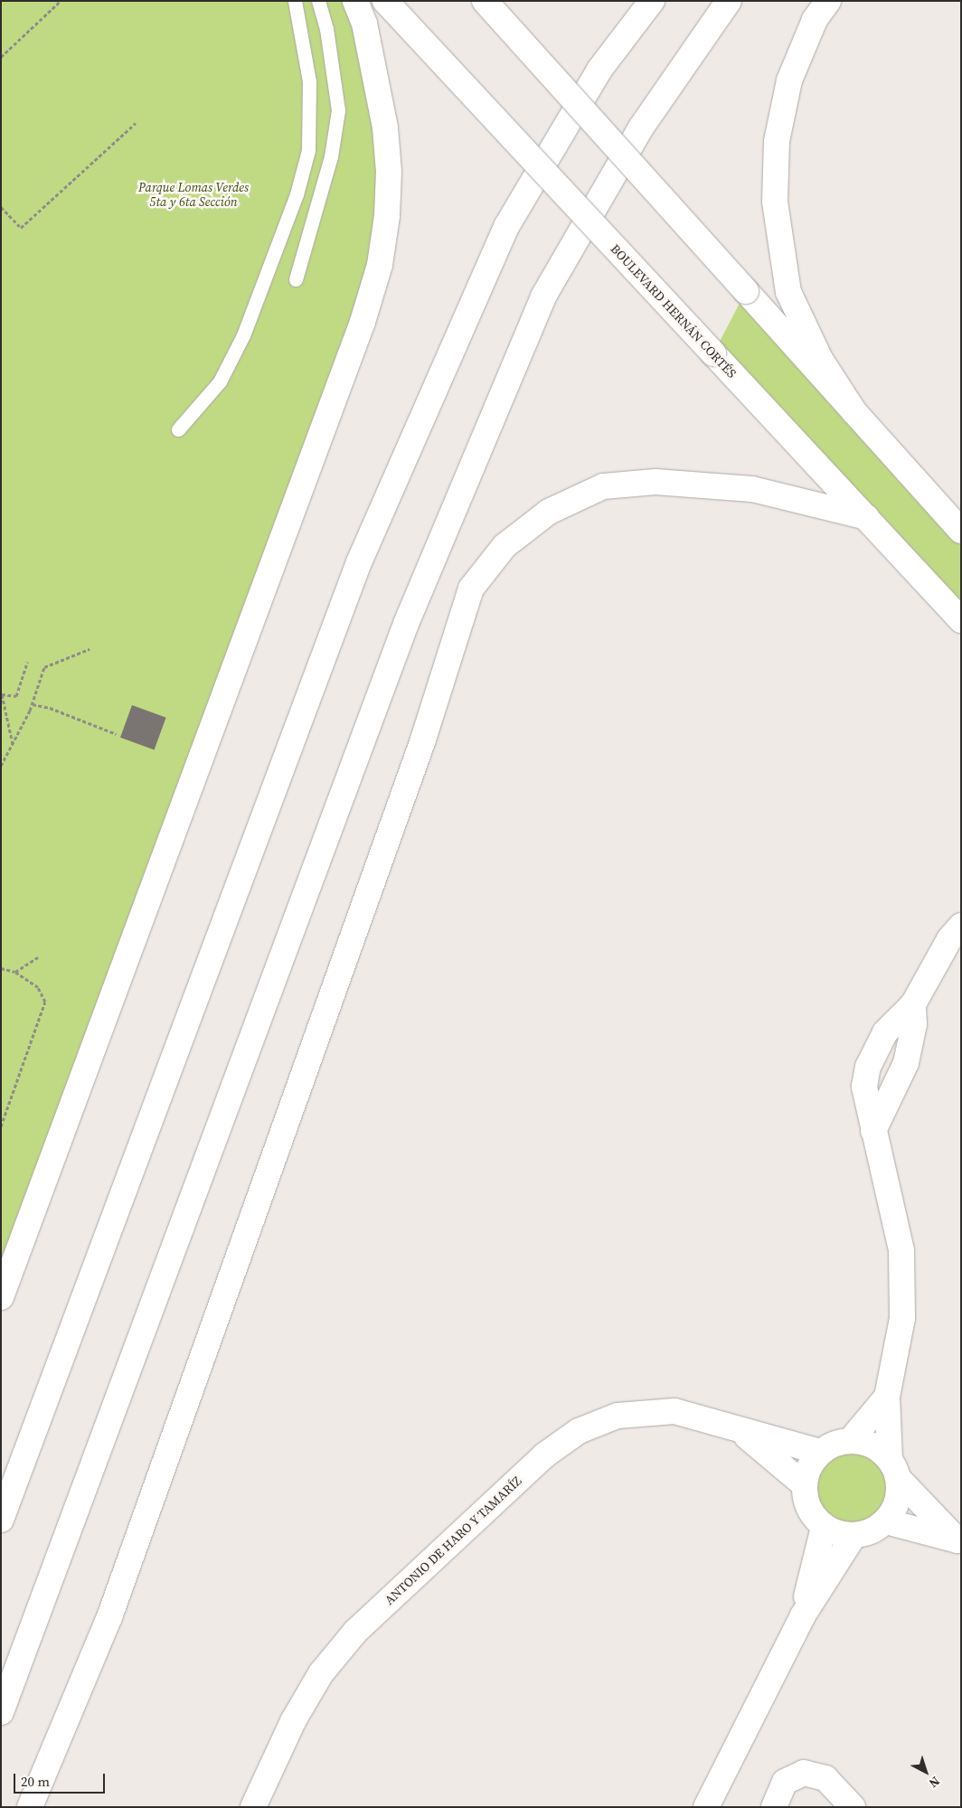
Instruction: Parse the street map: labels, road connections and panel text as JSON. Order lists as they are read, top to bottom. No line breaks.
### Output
{"streets":{"main road":["BOULEVARD HERNÁN CORTÉS","ANTONIO DE HARO Y TAMARÍZ"]},"parks":["Parque Lomas Verdes 5ta y 6ta Sección"],"scale_bar":"20 m","north":"bottom right"}
